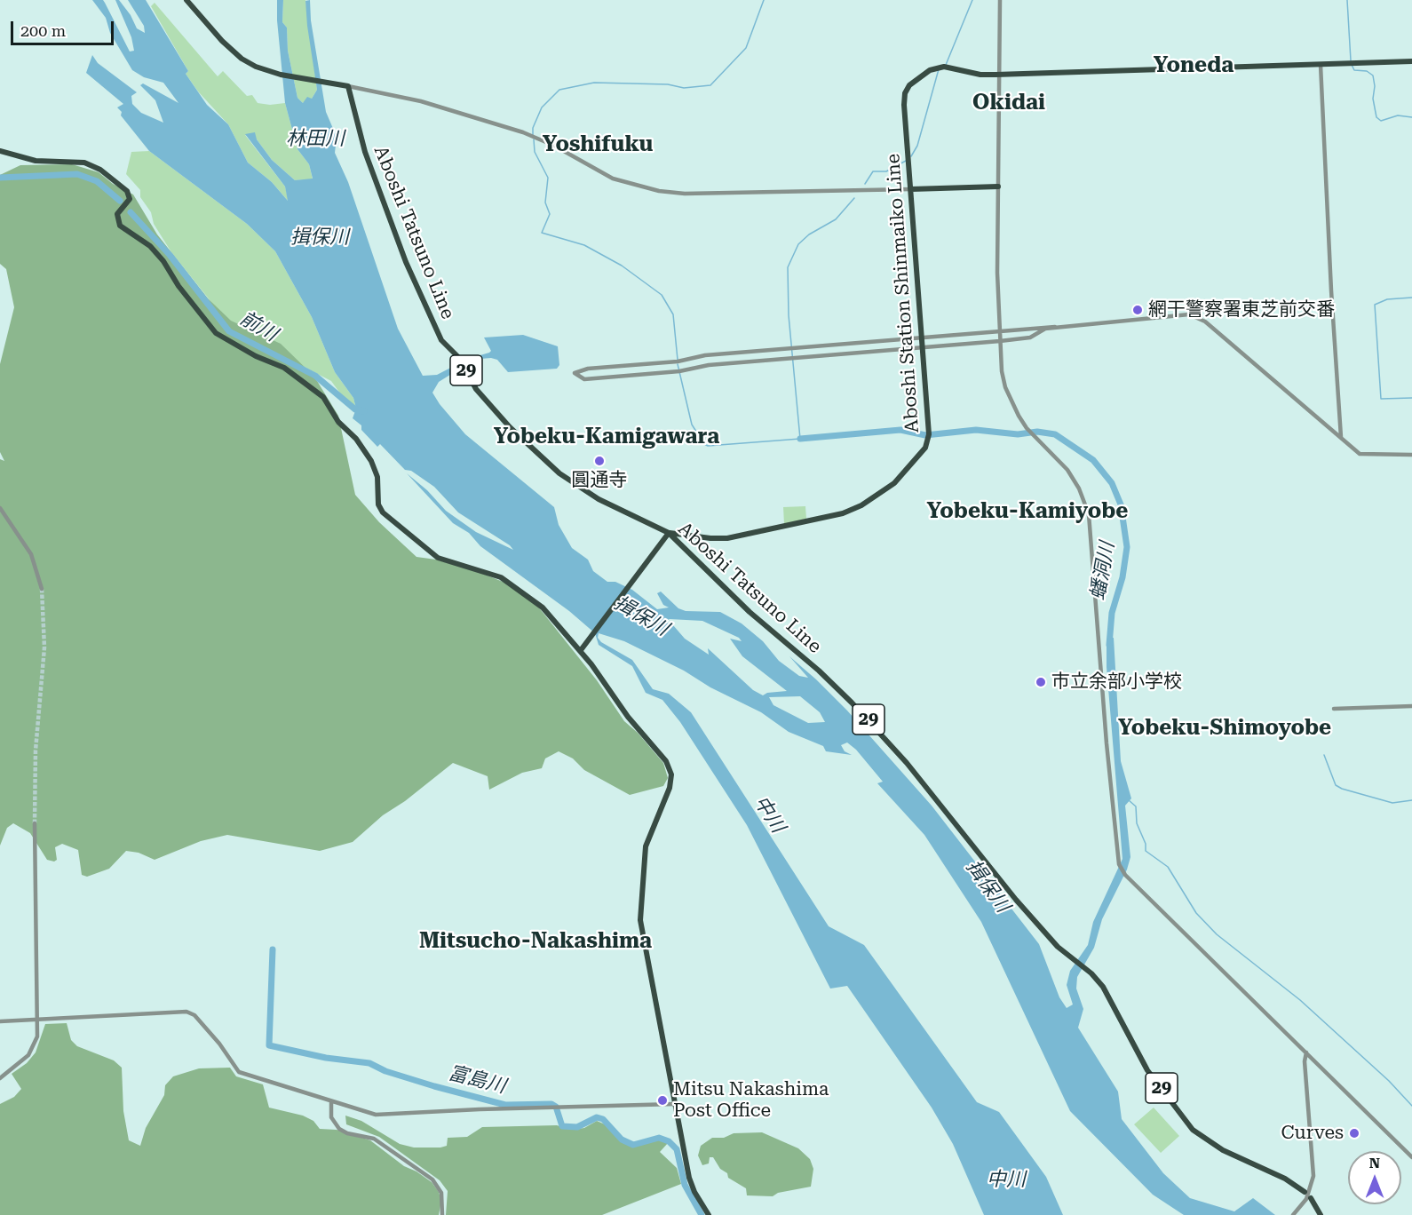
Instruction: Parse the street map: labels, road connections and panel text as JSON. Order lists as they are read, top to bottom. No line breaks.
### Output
{"streets":{"main road":["Aboshi Tatsuno Line","Aboshi Station Shinmaiko Line","29"]},"crossings":[["Aboshi Tatsuno Line","Aboshi Station Shinmaiko Line"]],"districts":["Yoneda","Okidai","Yoshifuku","Yobeku-Kamigawara","Yobeku-Kamiyobe","Yobeku-Shimoyobe","Mitsucho-Nakashima"],"water":["林田川","揖保川","前川","蟠洞川","中川","富島川"],"places":["網干警察署東芝前交番","圓通寺","市立余部小学校","Mitsu Nakashima Post Office","Curves"],"scale_bar":"200 m","north":"top"}
